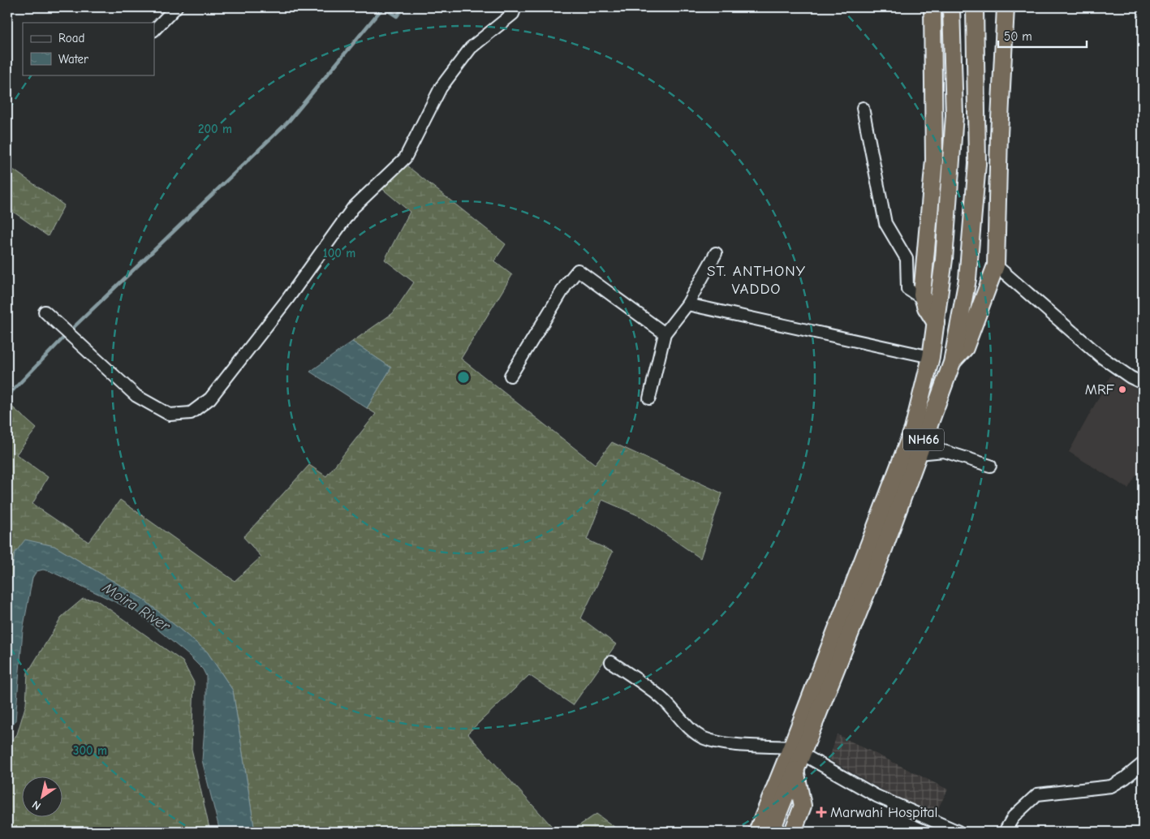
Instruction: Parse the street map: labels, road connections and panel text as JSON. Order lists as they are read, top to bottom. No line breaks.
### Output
{"streets":{"highway":["NH66"]},"districts":["ST. ANTHONY VADDO"],"water":["Moira River"],"places":{"other":["MRF"],"health":["Marwahi Hospital"]},"legend":["Road","Water"],"scale_bar":"50 m","north":"bottom left","rings":["200 m","100 m","300 m"]}
